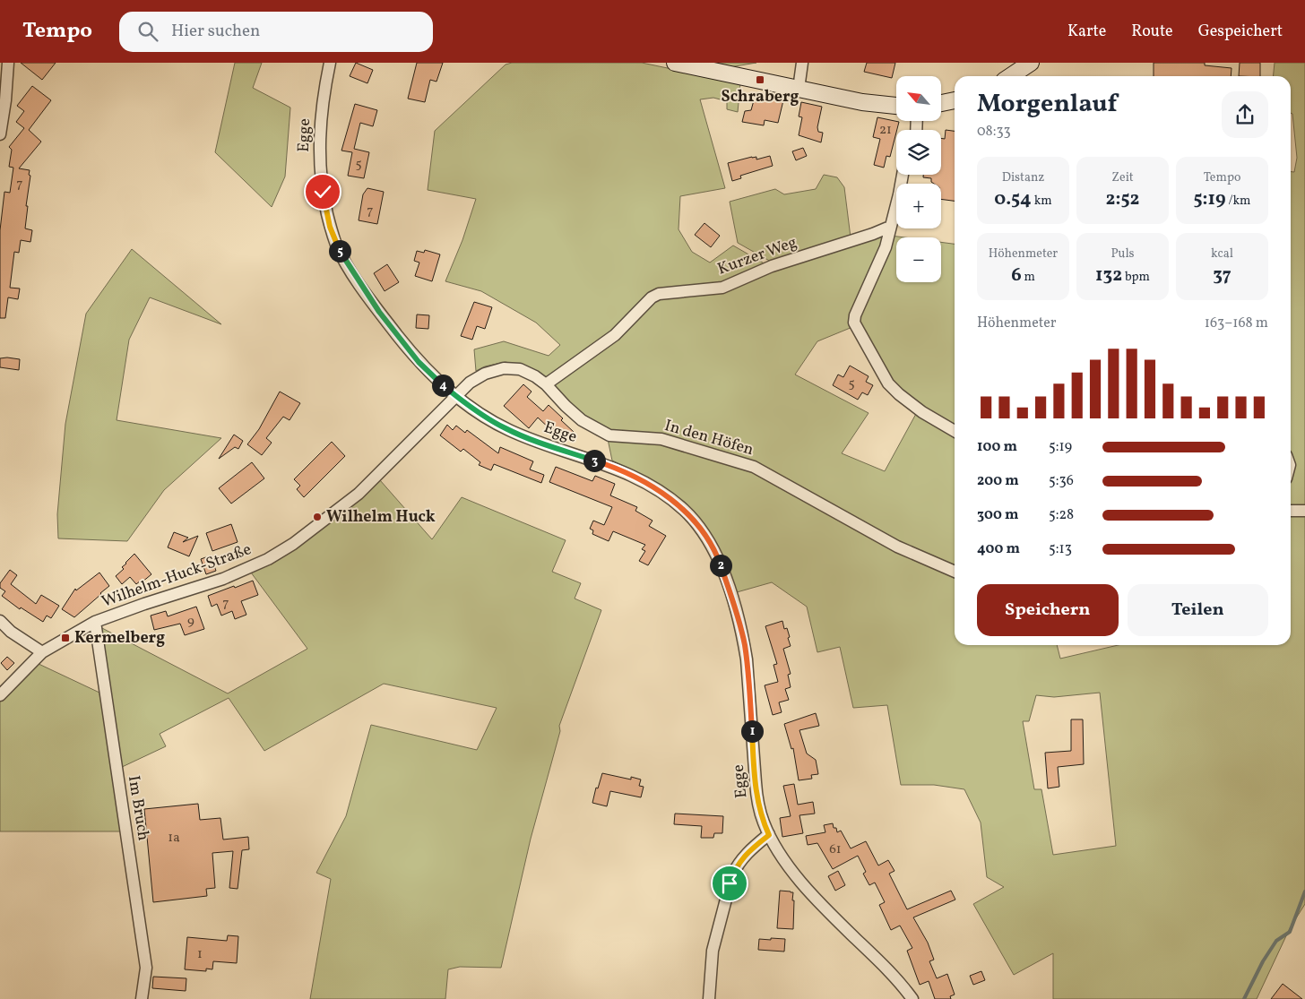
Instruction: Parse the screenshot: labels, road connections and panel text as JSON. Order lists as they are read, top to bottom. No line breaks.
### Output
{"streets":{"street":["Egge","Kurzer Weg","In den Höfen","Wilhelm-Huck-Straße","Im Bruch"]},"crossings":[["Egge","In den Höfen"],["Egge","Wilhelm-Huck-Straße"],["Kurzer Weg","In den Höfen"],["In den Höfen","Wilhelm-Huck-Straße"],["Wilhelm-Huck-Straße","Im Bruch"]],"places":{"transit":["Schraberg","Kermelberg"],"other":["Wilhelm Huck"]},"house_numbers":["21","5","7","7","5","7","9","1a","61","1"],"north":"top left","page":{"header":"Tempo","search":"Hier suchen","nav":["Karte","Route","Gespeichert"],"map_buttons":["+","−"],"heading":["Morgenlauf","08:33"],"stats":[["Distanz","0.54 km"],["Zeit","2:52"],["Tempo","5:19 /km"],["Höhenmeter","6 m"],["Puls","132 bpm"],["kcal","37"]],"pins":["5","4","3","2","1"],"chart":["Höhenmeter","163–168 m"],"list":[{"name":"100 m","note":"5:19"},{"name":"200 m","note":"5:36"},{"name":"300 m","note":"5:28"},{"name":"400 m","note":"5:13"}],"buttons":["Speichern","Teilen"]}}
